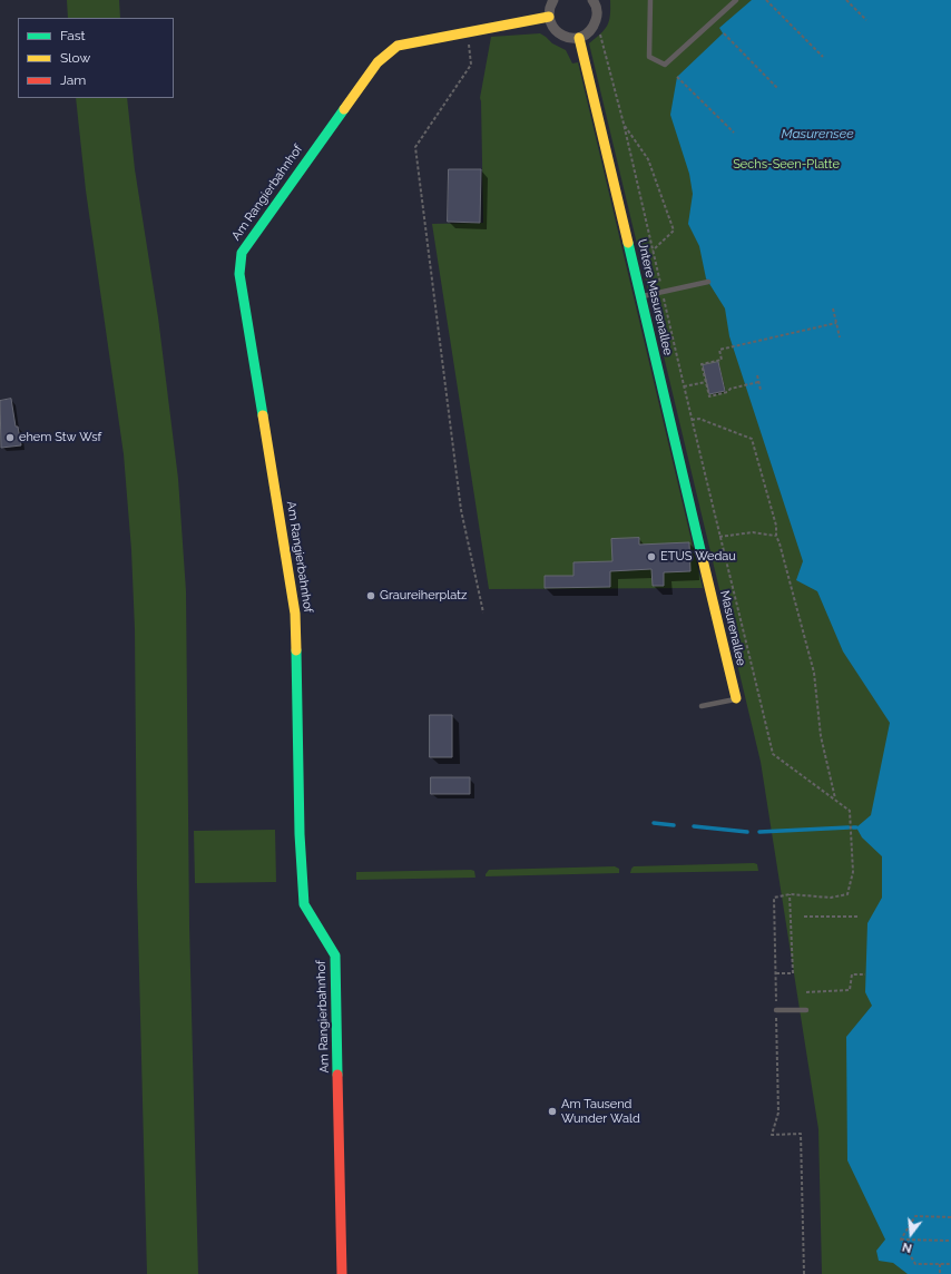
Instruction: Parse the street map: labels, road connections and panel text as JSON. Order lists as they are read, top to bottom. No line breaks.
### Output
{"streets":{"street":["Am Rangierbahnhof","Untere Masurenallee","Masurenallee"]},"crossings":[["Untere Masurenallee","Masurenallee"]],"water":["Masurensee"],"parks":["Sechs-Seen-Platte"],"places":["ehem Stw Wsf","ETUS Wedau","Graureiherplatz","Am Tausend Wunder Wald"],"legend":["Fast","Slow","Jam"],"north":"bottom"}
